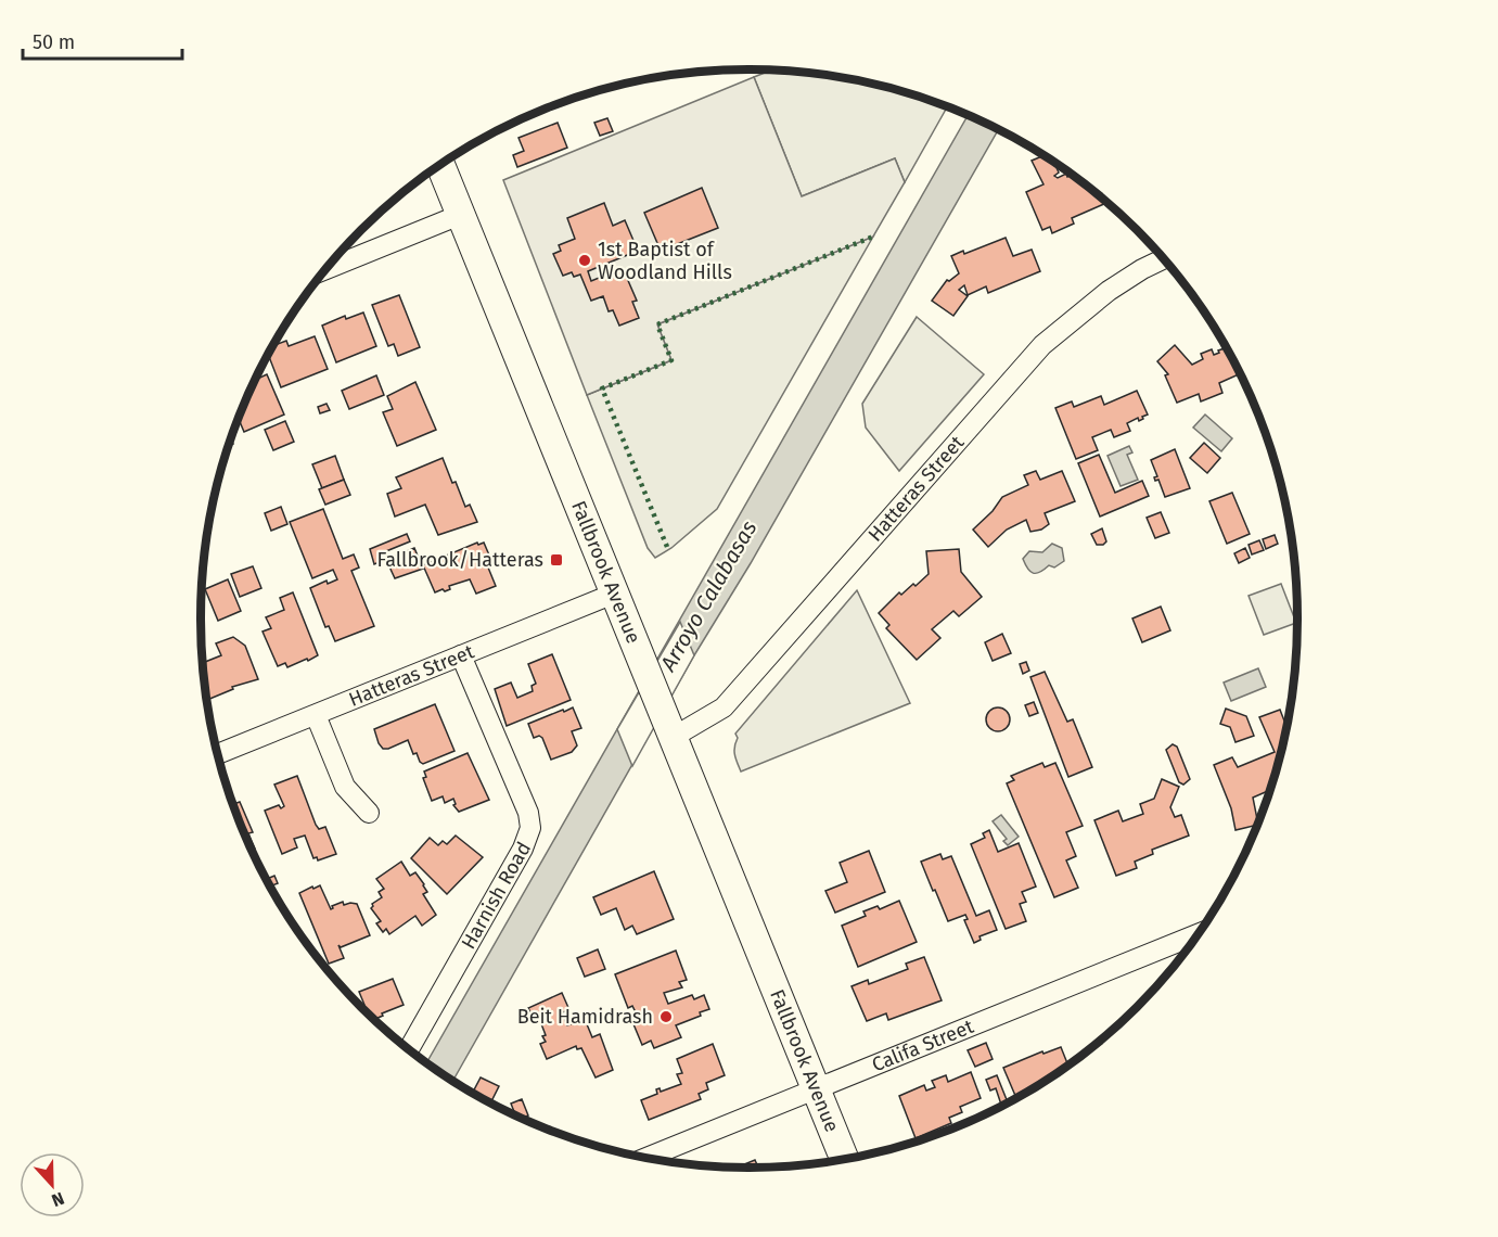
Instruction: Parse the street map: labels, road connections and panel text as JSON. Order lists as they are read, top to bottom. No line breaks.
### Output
{"streets":{"main road":["Fallbrook Avenue"],"street":["Hatteras Street","Harnish Road","Califa Street"]},"crossings":[["Hatteras Street","Fallbrook Avenue"],["Hatteras Street","Harnish Road"],["Fallbrook Avenue","Califa Street"]],"water":["Arroyo Calabasas"],"places":{"other":["1st Baptist of Woodland Hills","Beit Hamidrash"],"transit":["Fallbrook/Hatteras"]},"scale_bar":"50 m","north":"bottom"}
